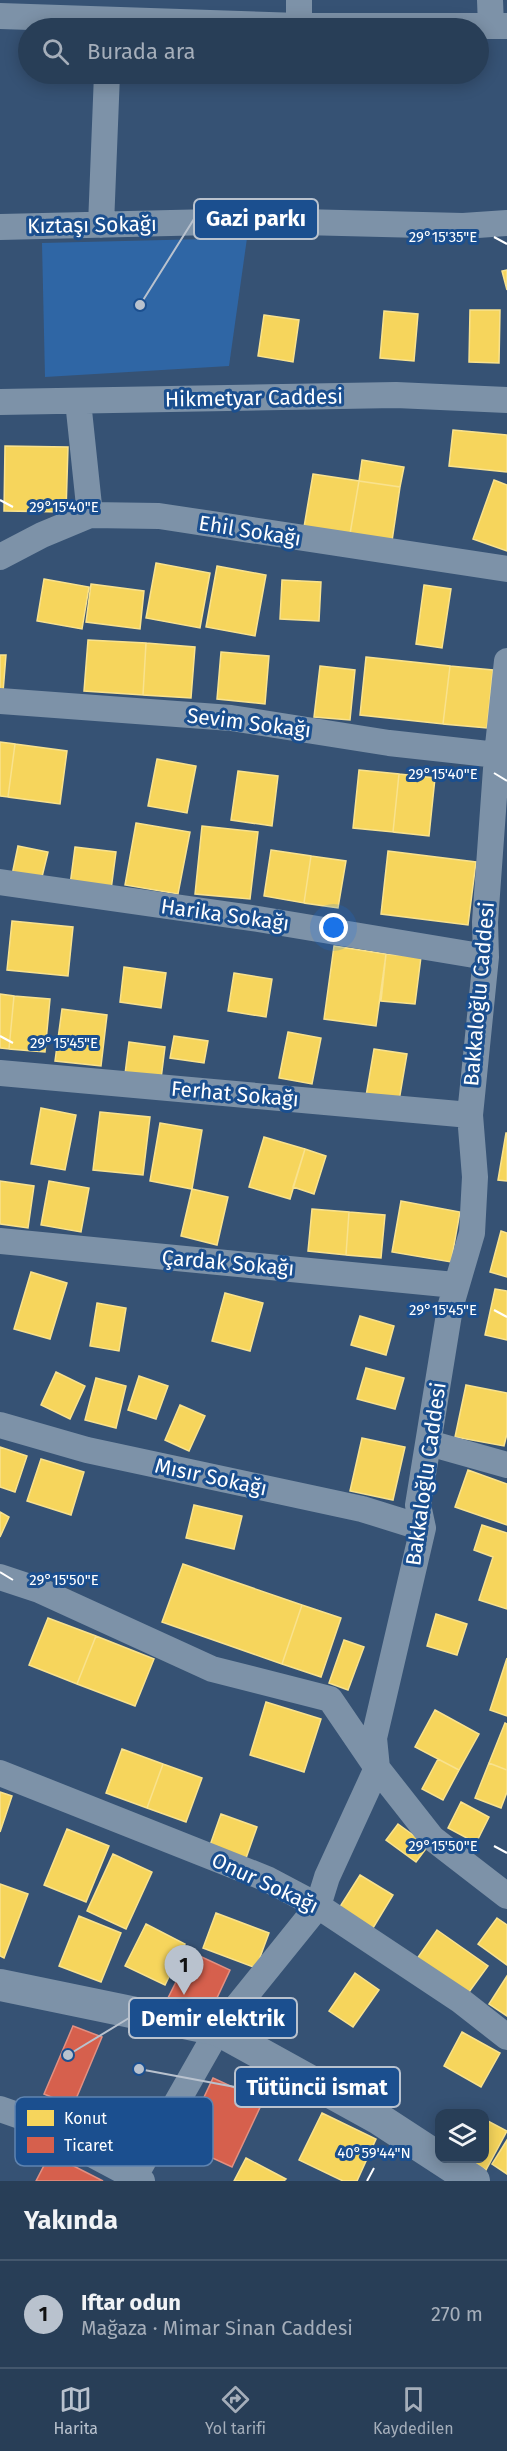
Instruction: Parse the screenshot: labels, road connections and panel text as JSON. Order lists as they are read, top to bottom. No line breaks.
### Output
{"streets":{"street":["Kıztaşı Sokağı","Hikmetyar Caddesi","Ehil Sokağı","Sevim Sokağı","Harika Sokağı","Bakkaloğlu Caddesi","Ferhat Sokağı","Çardak Sokağı","Mısır Sokağı","Onur Sokağı"]},"crossings":[["Sevim Sokağı","Bakkaloğlu Caddesi"],["Harika Sokağı","Bakkaloğlu Caddesi"],["Bakkaloğlu Caddesi","Ferhat Sokağı"],["Bakkaloğlu Caddesi","Çardak Sokağı"],["Bakkaloğlu Caddesi","Mısır Sokağı"]],"places":["Gazi parkı","Demir elektrik","Tütüncü ismat"],"legend":["Konut","Ticaret"],"page":{"search":"Burada ara","pins":"1","heading":"Yakında","list":[{"mark":"1","name":"Iftar odun","note":"Mağaza · Mimar Sinan Caddesi","value":"270 m"}],"nav":["Harita","Yol tarifi","Kaydedilen"]},"coordinates":["29°15'35\"E","29°15'40\"E","29°15'45\"E","29°15'50\"E","40°59'44\"N"]}
